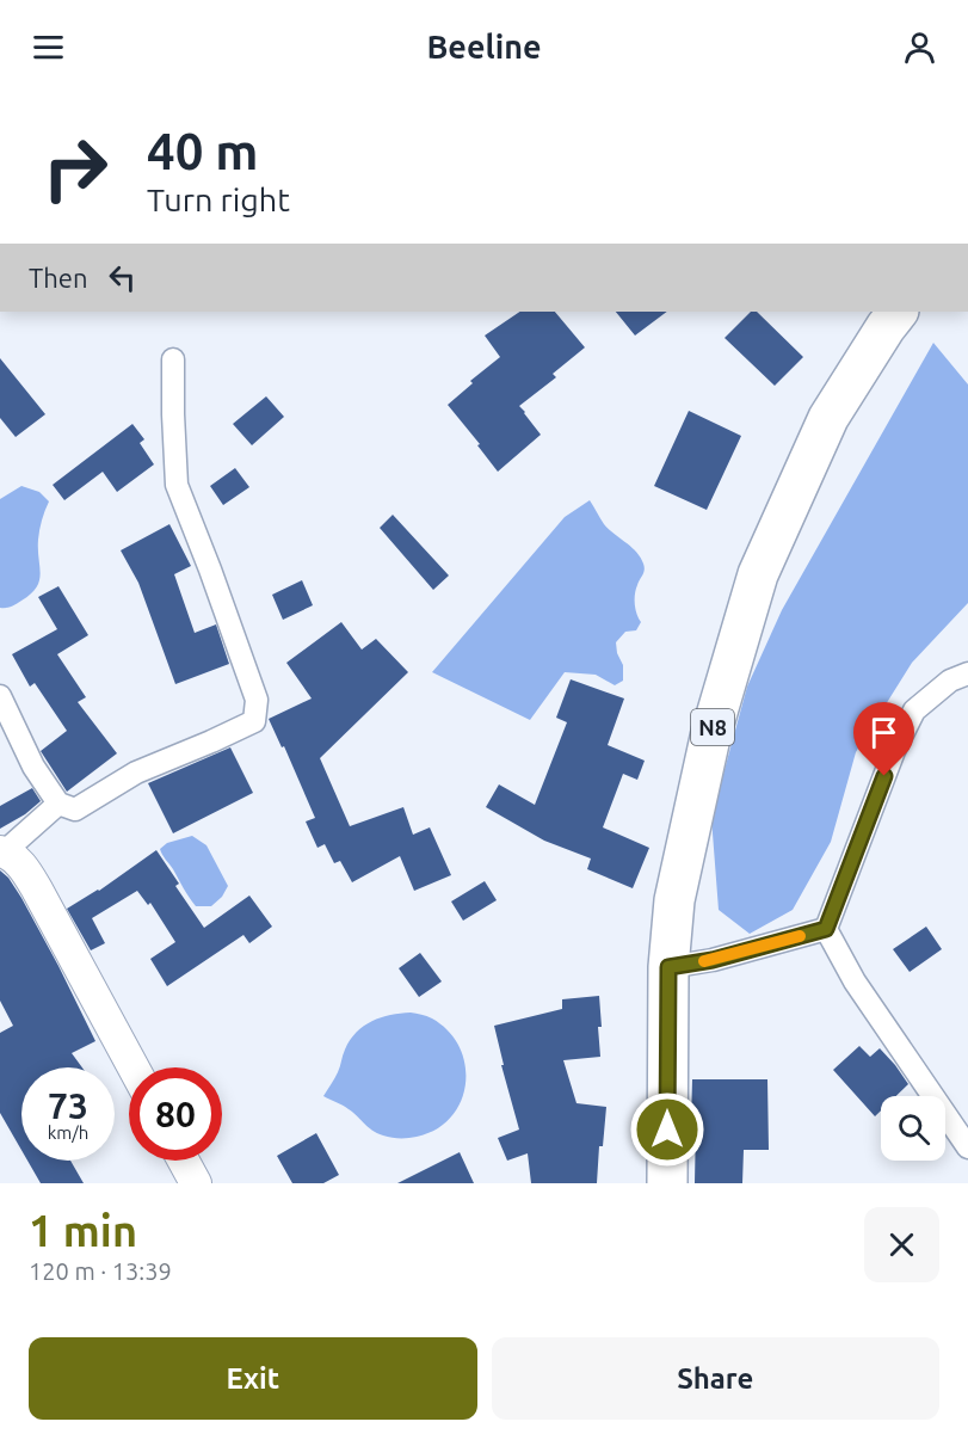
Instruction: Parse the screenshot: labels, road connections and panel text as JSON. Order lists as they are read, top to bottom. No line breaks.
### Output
{"streets":{"highway":["N8"]},"page":{"header":"Beeline","turn":["40 m","Turn right"],"then":"Then","speed":"73 km/h","limit":"80","heading":["1 min","120 m · 13:39"],"buttons":["Exit","Share"]}}
